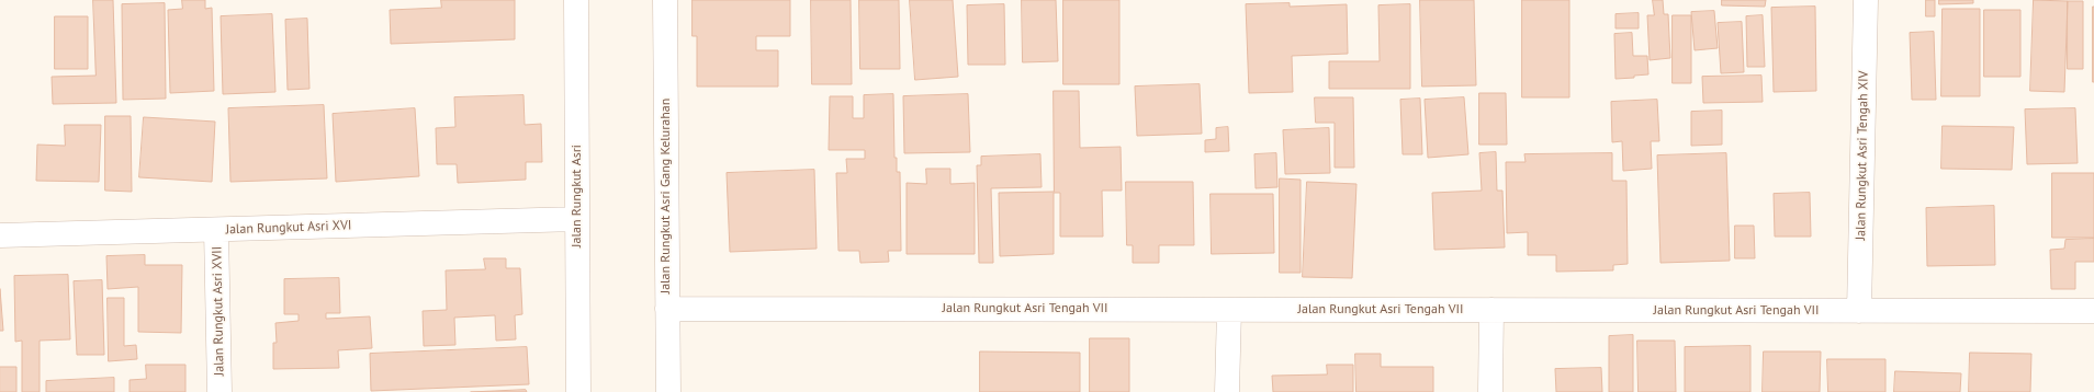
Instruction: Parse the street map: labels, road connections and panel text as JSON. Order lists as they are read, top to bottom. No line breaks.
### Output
{"streets":{"street":["Jalan Rungkut Asri Tengah XIV","Jalan Rungkut Asri","Jalan Rungkut Asri Gang Kelurahan","Jalan Rungkut Asri XVI","Jalan Rungkut Asri Tengah VII","Jalan Rungkut Asri XVII"]},"crossings":[["Jalan Rungkut Asri Tengah XIV","Jalan Rungkut Asri Tengah VII"],["Jalan Rungkut Asri","Jalan Rungkut Asri XVI"],["Jalan Rungkut Asri Gang Kelurahan","Jalan Rungkut Asri Tengah VII"],["Jalan Rungkut Asri XVI","Jalan Rungkut Asri XVII"]]}
